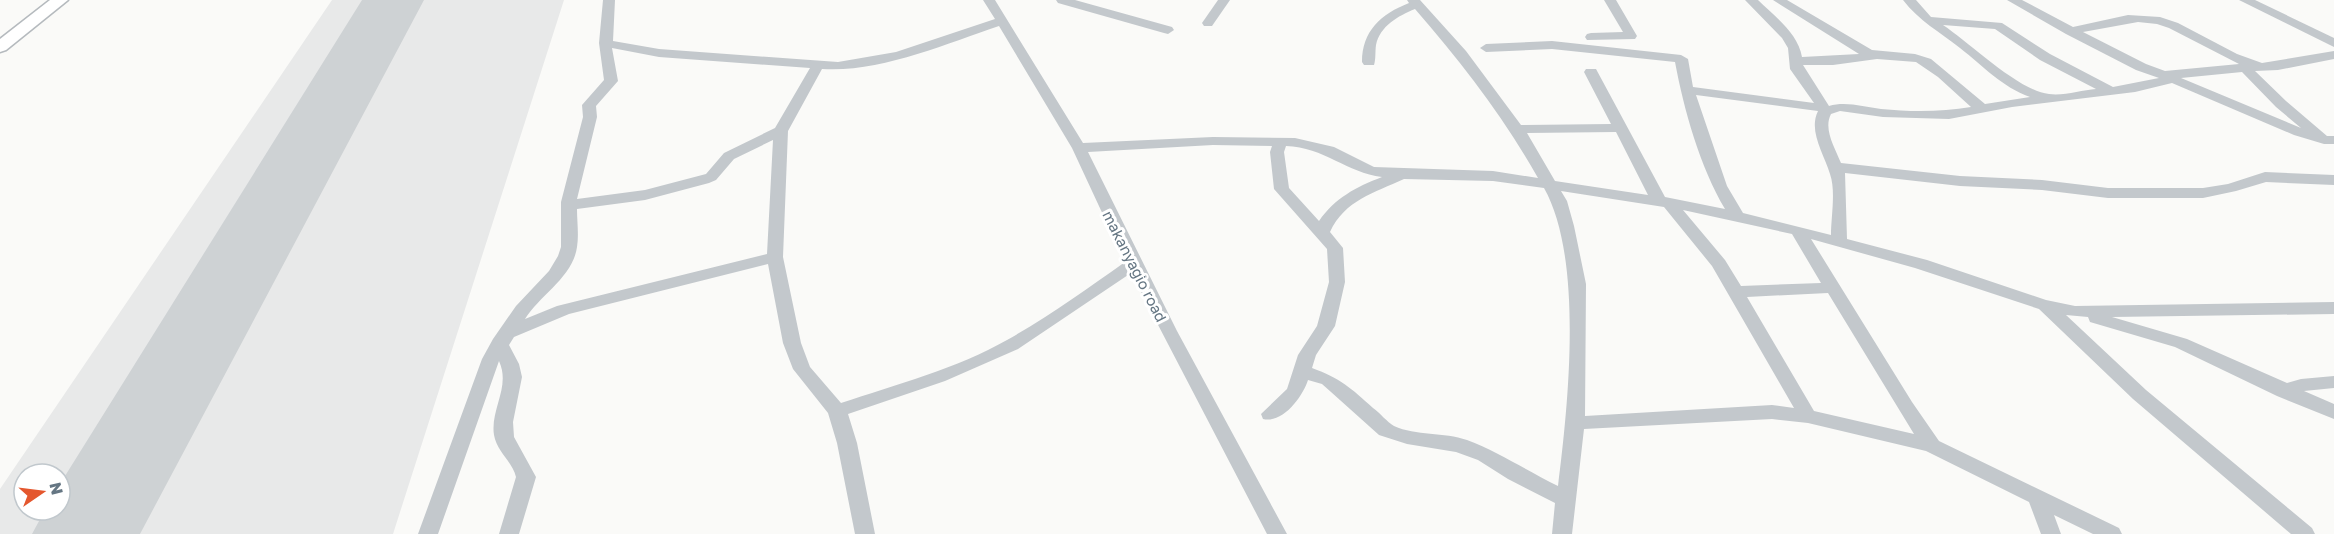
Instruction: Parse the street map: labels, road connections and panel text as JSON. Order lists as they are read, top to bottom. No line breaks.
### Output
{"streets":{"street":["makanyagio road"]},"north":"right"}
